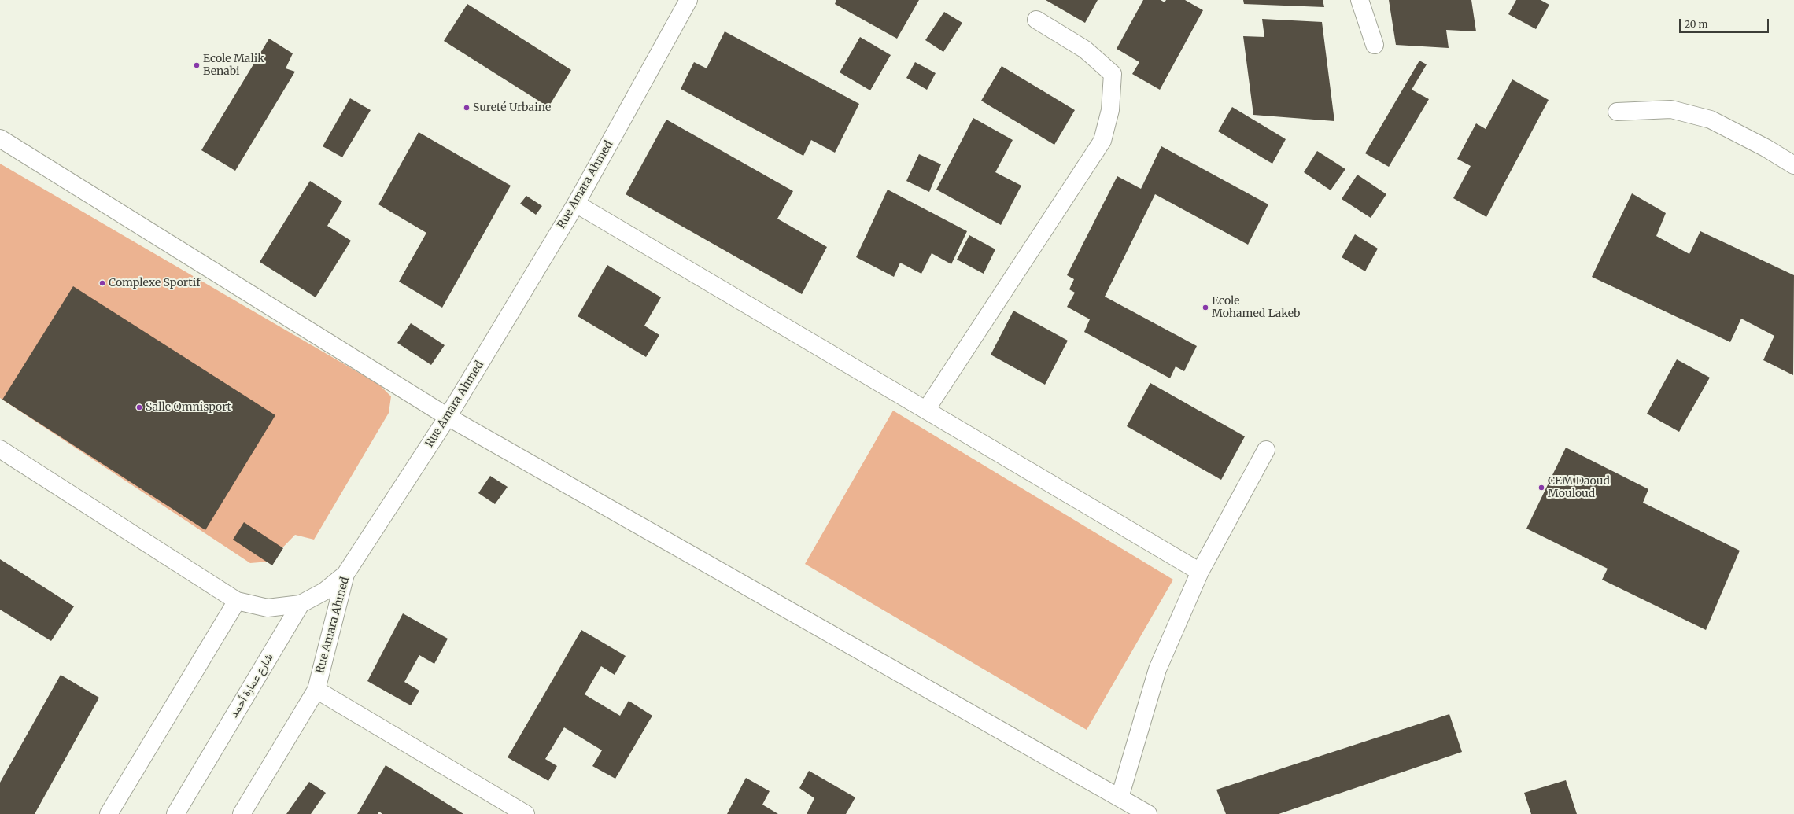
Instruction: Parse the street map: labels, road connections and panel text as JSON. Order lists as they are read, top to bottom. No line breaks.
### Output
{"streets":{"street":["Rue Amara Ahmed","شارع عمارة أحمد"]},"places":["Ecole Malik Benabi","Sureté Urbaine","Complexe Sportif","Ecole Mohamed Lakeb","Salle Omnisport","CEM Daoud Mouloud"],"scale_bar":"20 m"}
